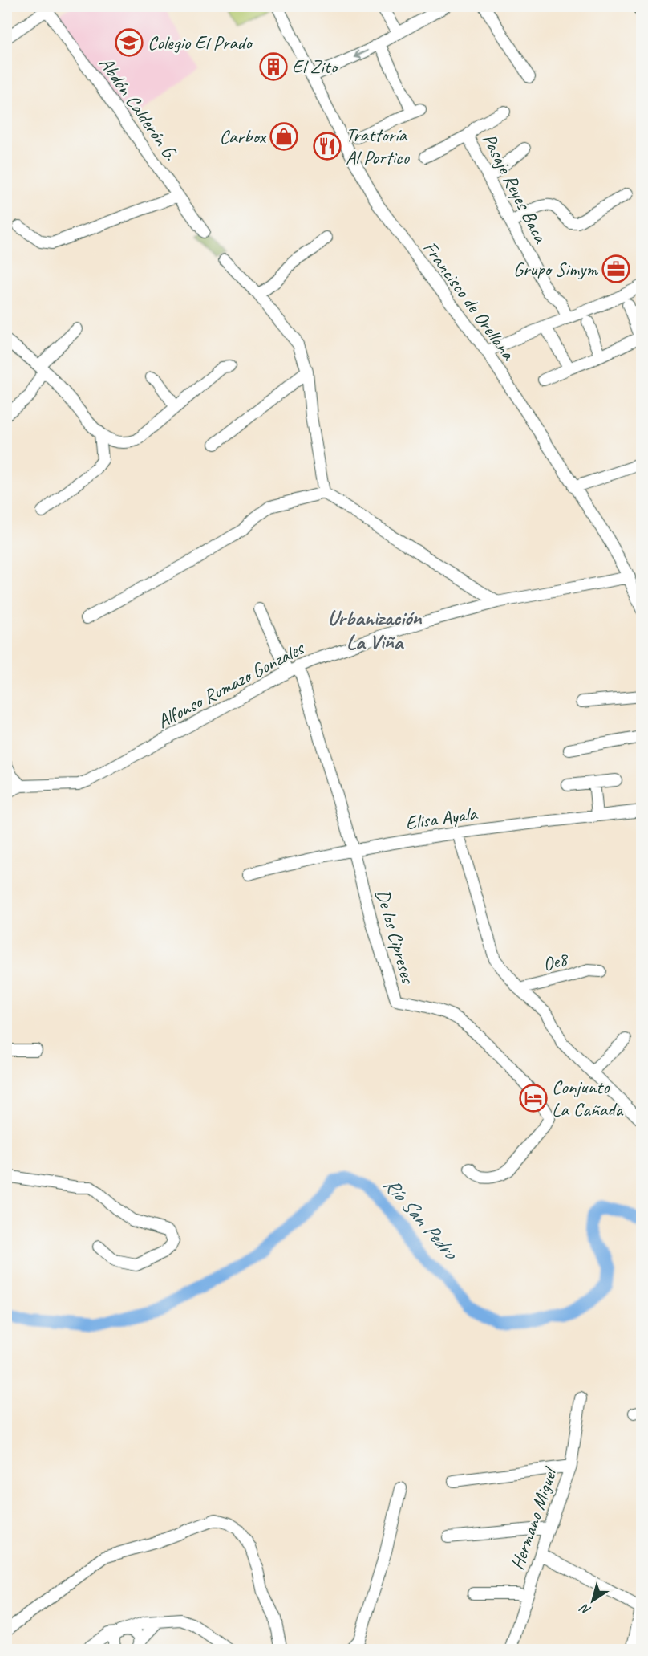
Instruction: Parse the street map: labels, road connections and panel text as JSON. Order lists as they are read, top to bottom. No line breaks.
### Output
{"streets":{"street":["Abdón Calderón G.","Pasaje Reyes Baca","Francisco de Orellana","Alfonso Rumazo Gonzales","Elisa Ayala","De los Cipreses","Oe8","Hermano Miguel"]},"crossings":[["Francisco de Orellana","Alfonso Rumazo Gonzales"],["Alfonso Rumazo Gonzales","De los Cipreses"],["Elisa Ayala","De los Cipreses"]],"districts":["Urbanización La Viña"],"water":["Río San Pedro"],"places":{"school or university":["Colegio El Prado"],"building":["El Zito"],"shop":["Carbox"],"restaurant":["Trattoría Al Portico"],"office":["Grupo Simym"],"hotel":["Conjunto La Cañada"]},"north":"bottom left"}
